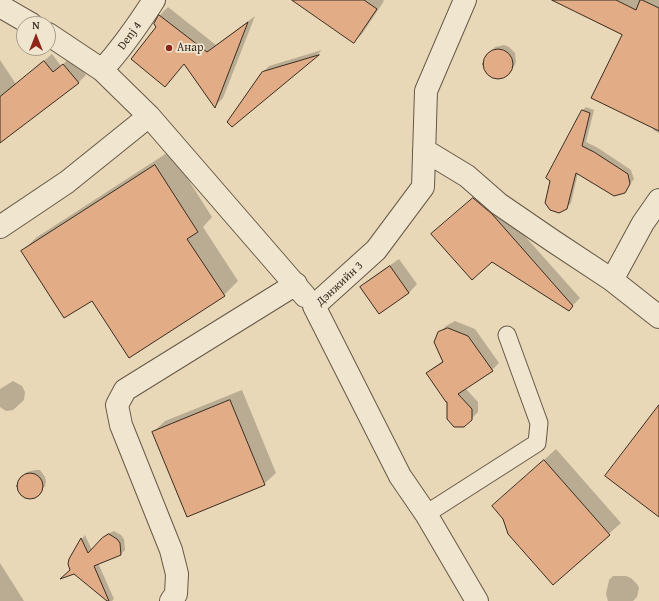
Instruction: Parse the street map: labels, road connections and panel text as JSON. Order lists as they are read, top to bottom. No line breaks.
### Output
{"streets":{"street":["Denj 4","Дэнжийн 3"]},"places":["Анар"],"north":"top"}
